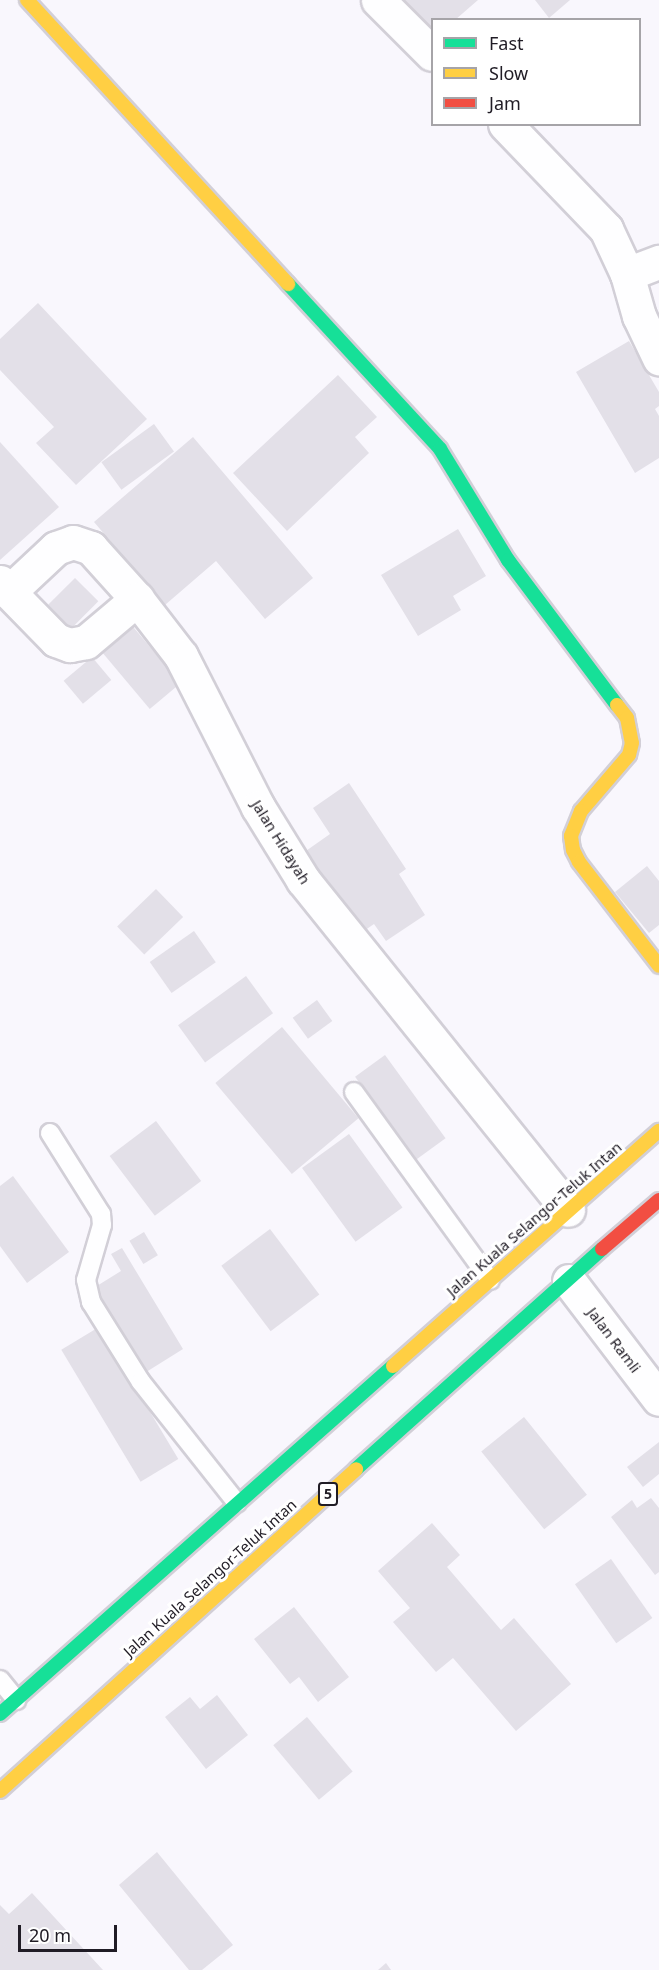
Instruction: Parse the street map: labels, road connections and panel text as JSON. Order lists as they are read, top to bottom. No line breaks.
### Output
{"streets":{"main road":["Jalan Kuala Selangor-Teluk Intan","5"],"street":["Jalan Hidayah","Jalan Ramli"]},"crossings":[["Jalan Hidayah","Jalan Kuala Selangor-Teluk Intan"],["Jalan Kuala Selangor-Teluk Intan","Jalan Ramli"]],"legend":["Fast","Slow","Jam"],"scale_bar":"20 m"}
